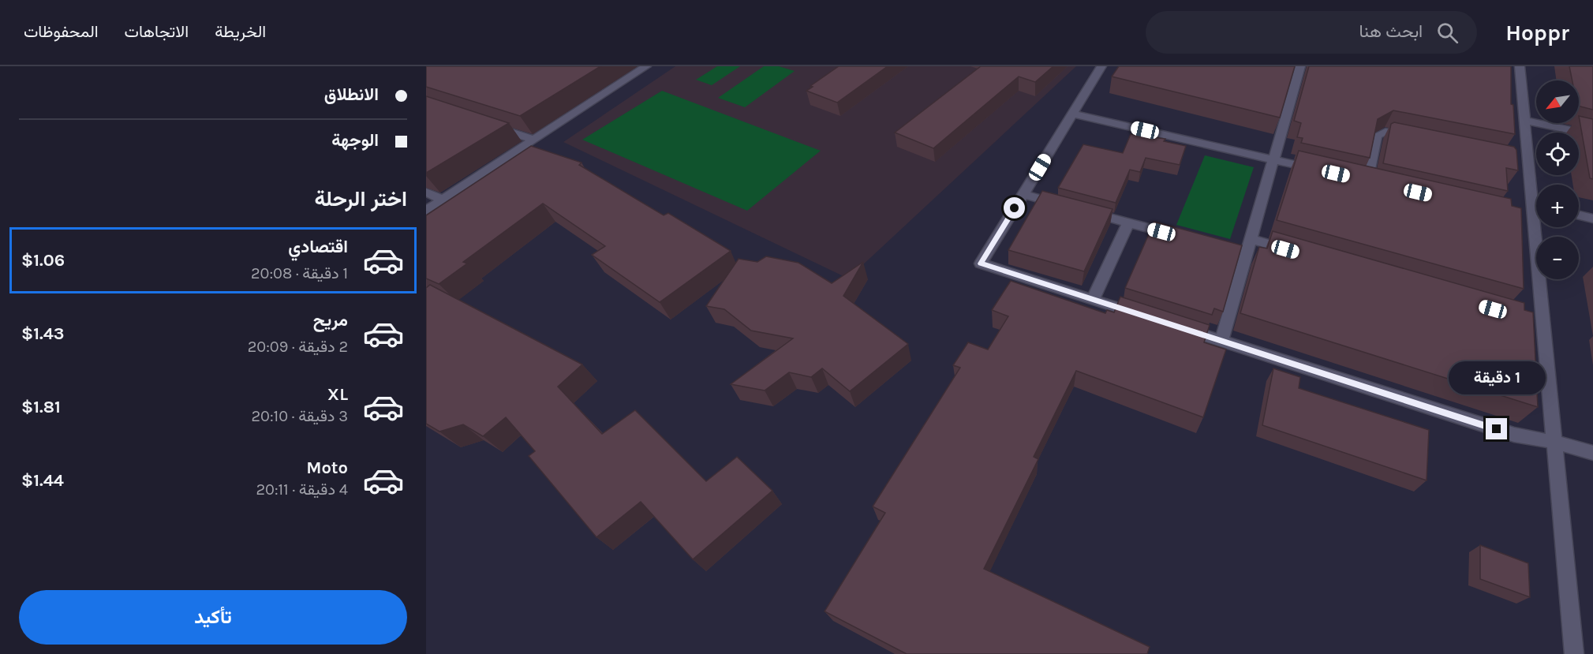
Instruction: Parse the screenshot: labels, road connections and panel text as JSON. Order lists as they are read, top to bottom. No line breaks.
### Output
{"north":"bottom left","page":{"header":"Hoppr","search":"ابحث هنا","nav":["الخريطة","الاتجاهات","المحفوظات"],"banner":["الانطلاق","الوجهة"],"map_buttons":["+","−"],"heading":"اختر الرحلة","list":[{"name":"اقتصادي","note":"1 دقيقة · 20:08","value":"$1.06"},{"name":"مريح","note":"2 دقيقة · 20:09","value":"$1.43"},{"name":"XL","note":"3 دقيقة · 20:10","value":"$1.81"},{"name":"Moto","note":"4 دقيقة · 20:11","value":"$1.44"}],"bubble":"1 دقيقة","buttons":"تأكيد"}}
